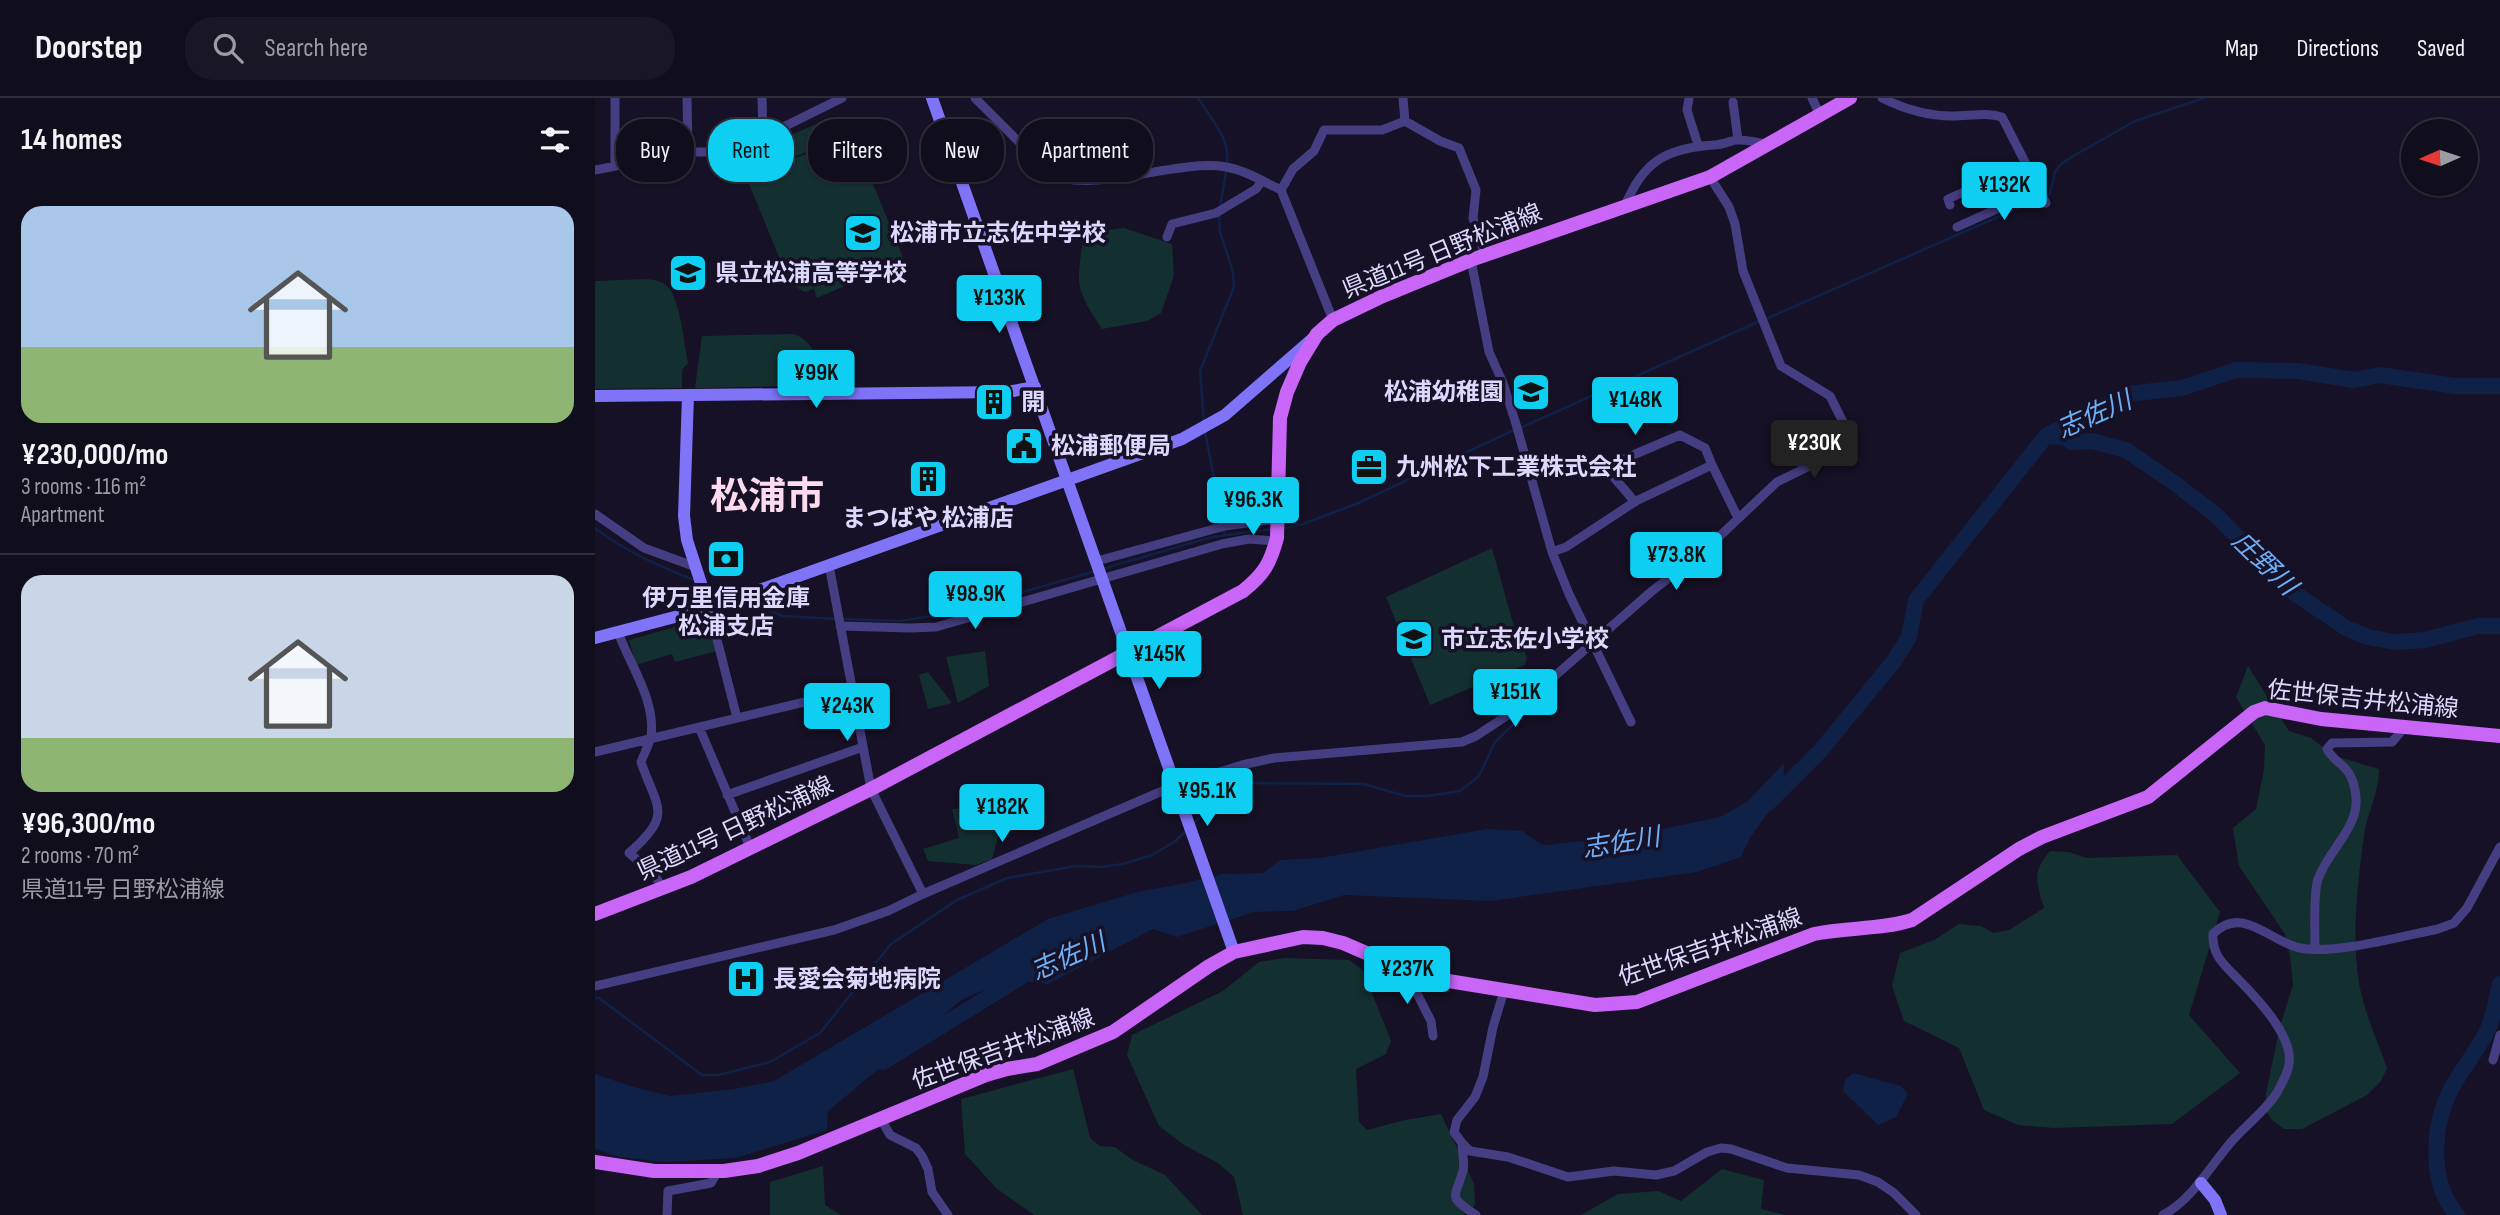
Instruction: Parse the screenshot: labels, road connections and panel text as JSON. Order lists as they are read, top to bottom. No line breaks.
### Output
{"streets":{"main road":["県道11号 日野松浦線","佐世保吉井松浦線"]},"districts":["松浦市"],"water":["志佐川","庄野川"],"places":{"school or university":["松浦市立志佐中学校","県立松浦高等学校","松浦幼稚園","市立志佐小学校"],"building":["開","まつばや 松浦店"],"public building":["松浦郵便局"],"office":["九州松下工業株式会社"],"bank":["伊万里信用金庫 松浦支店"],"hospital":["長愛会菊地病院"]},"north":"left","page":{"header":"Doorstep","search":"Search here","nav":["Map","Directions","Saved"],"heading":"14 homes","chip":["Buy","Rent","Filters","New","Apartment"],"price":["¥132K","¥133K","¥99K","¥148K","¥230K","¥96.3K","¥73.8K","¥98.9K","¥145K","¥151K","¥243K","¥95.1K","¥182K","¥237K"],"list":[{"name":"¥230,000/mo","note":"3 rooms · 116 m² · Apartment"},{"name":"¥96,300/mo","note":"2 rooms · 70 m² · 県道11号 日野松浦線"}]}}
